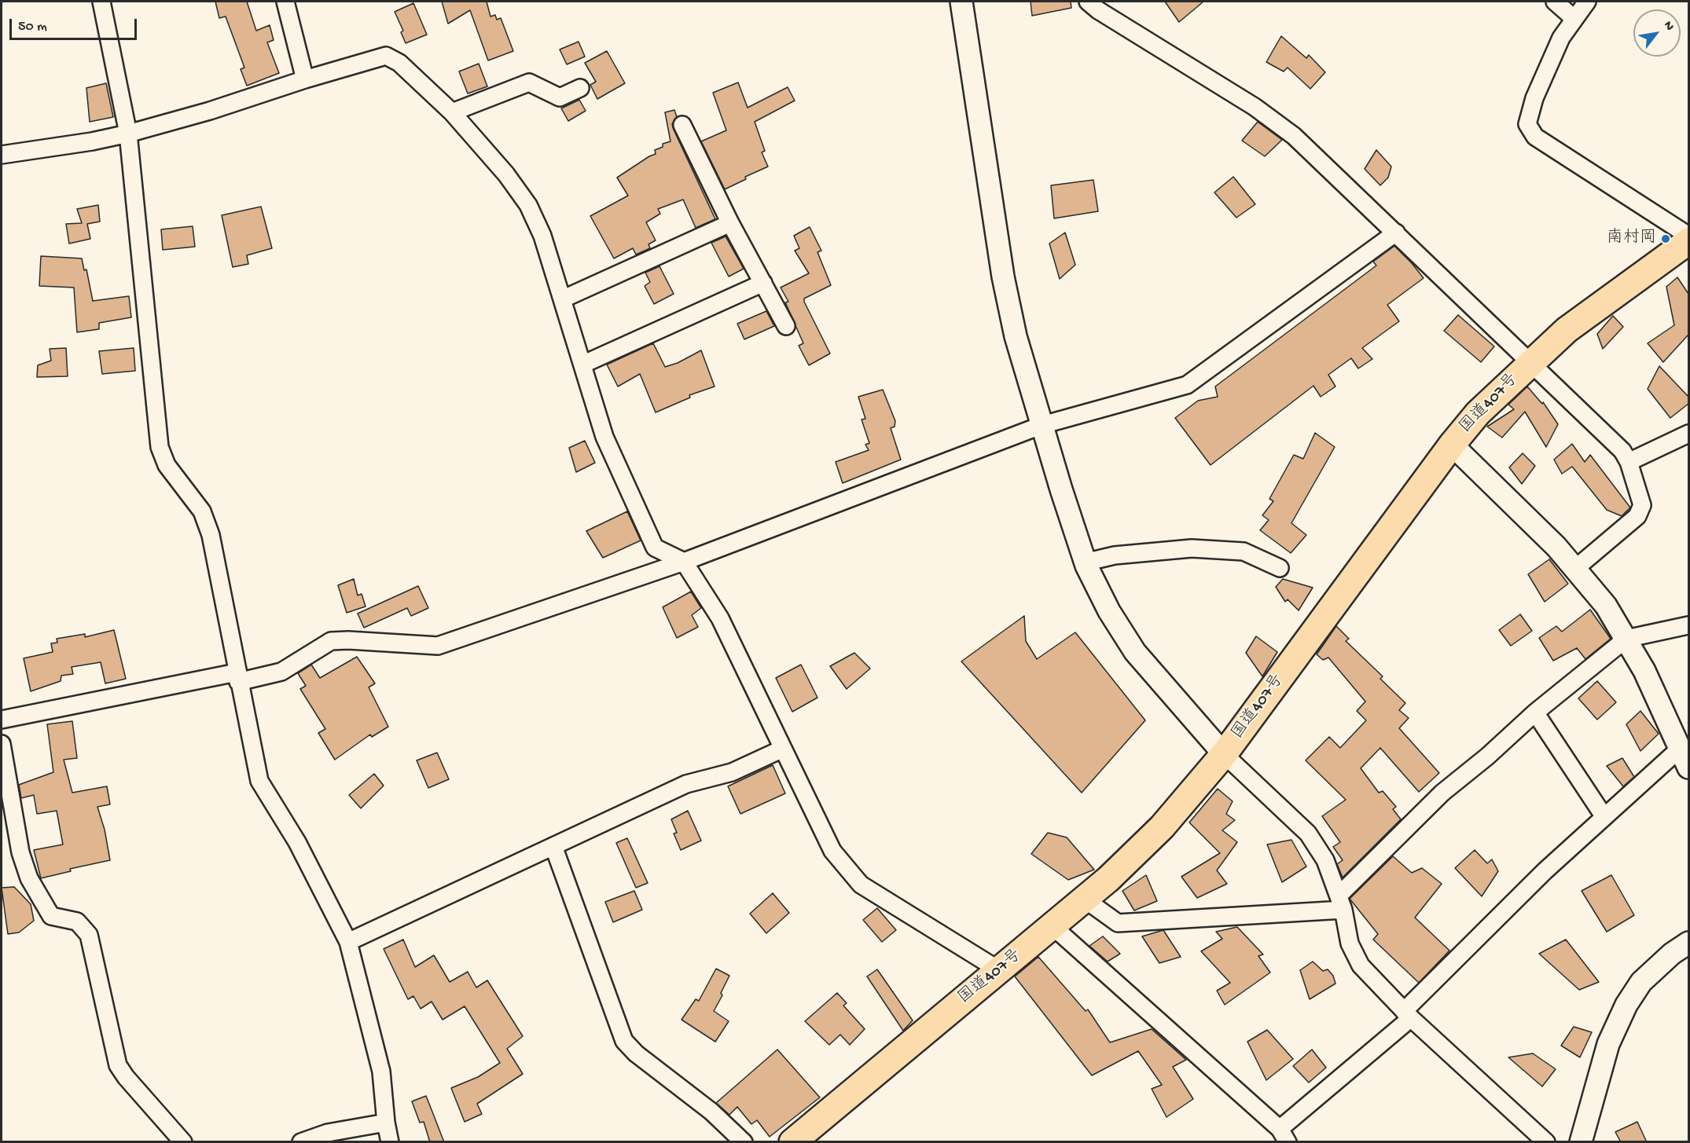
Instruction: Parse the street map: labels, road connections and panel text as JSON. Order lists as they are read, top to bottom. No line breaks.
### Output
{"streets":{"highway":["国道407号"]},"places":["南村岡"],"scale_bar":"50 m","north":"top right"}
